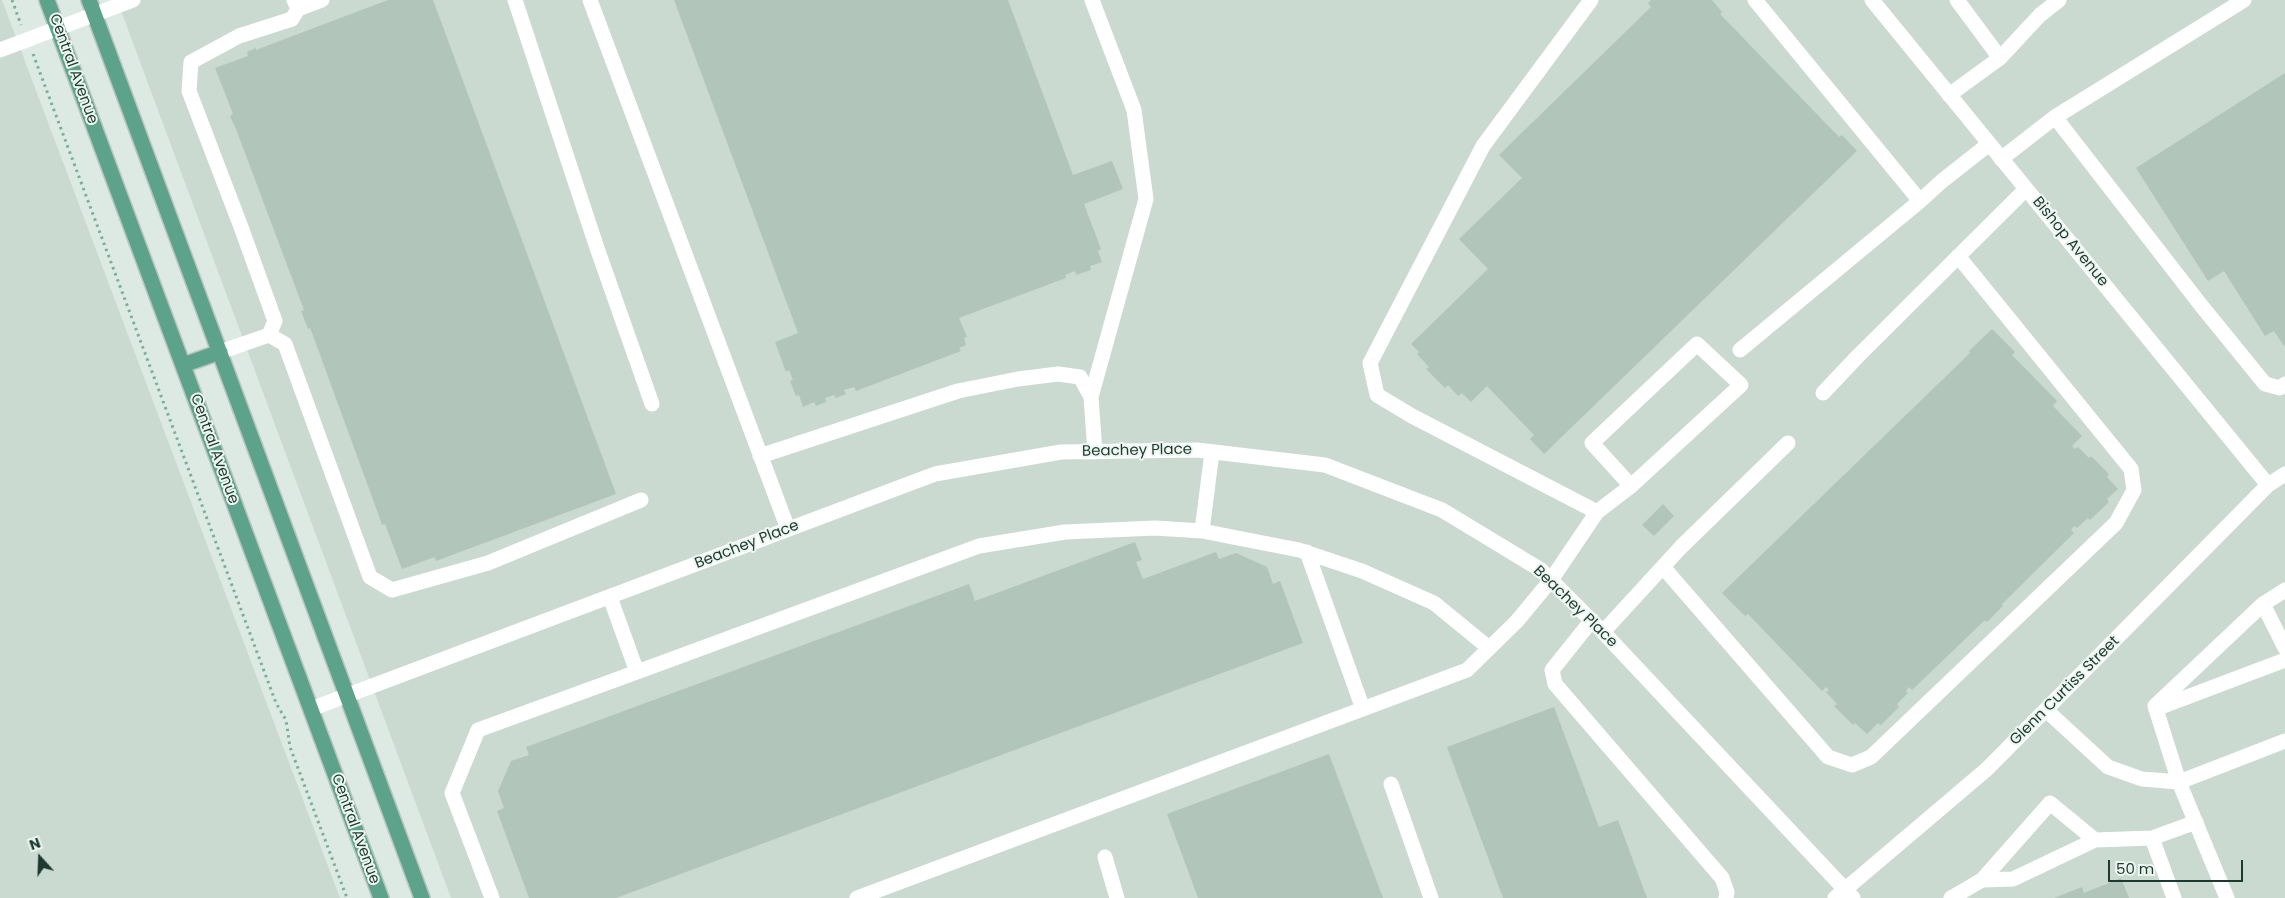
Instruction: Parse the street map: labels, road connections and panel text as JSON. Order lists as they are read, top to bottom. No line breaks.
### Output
{"streets":{"main road":["Central Avenue"],"street":["Bishop Avenue","Beachey Place","Glenn Curtiss Street"]},"crossings":[["Central Avenue","Beachey Place"],["Bishop Avenue","Glenn Curtiss Street"],["Beachey Place","Glenn Curtiss Street"]],"scale_bar":"50 m","north":"top"}
